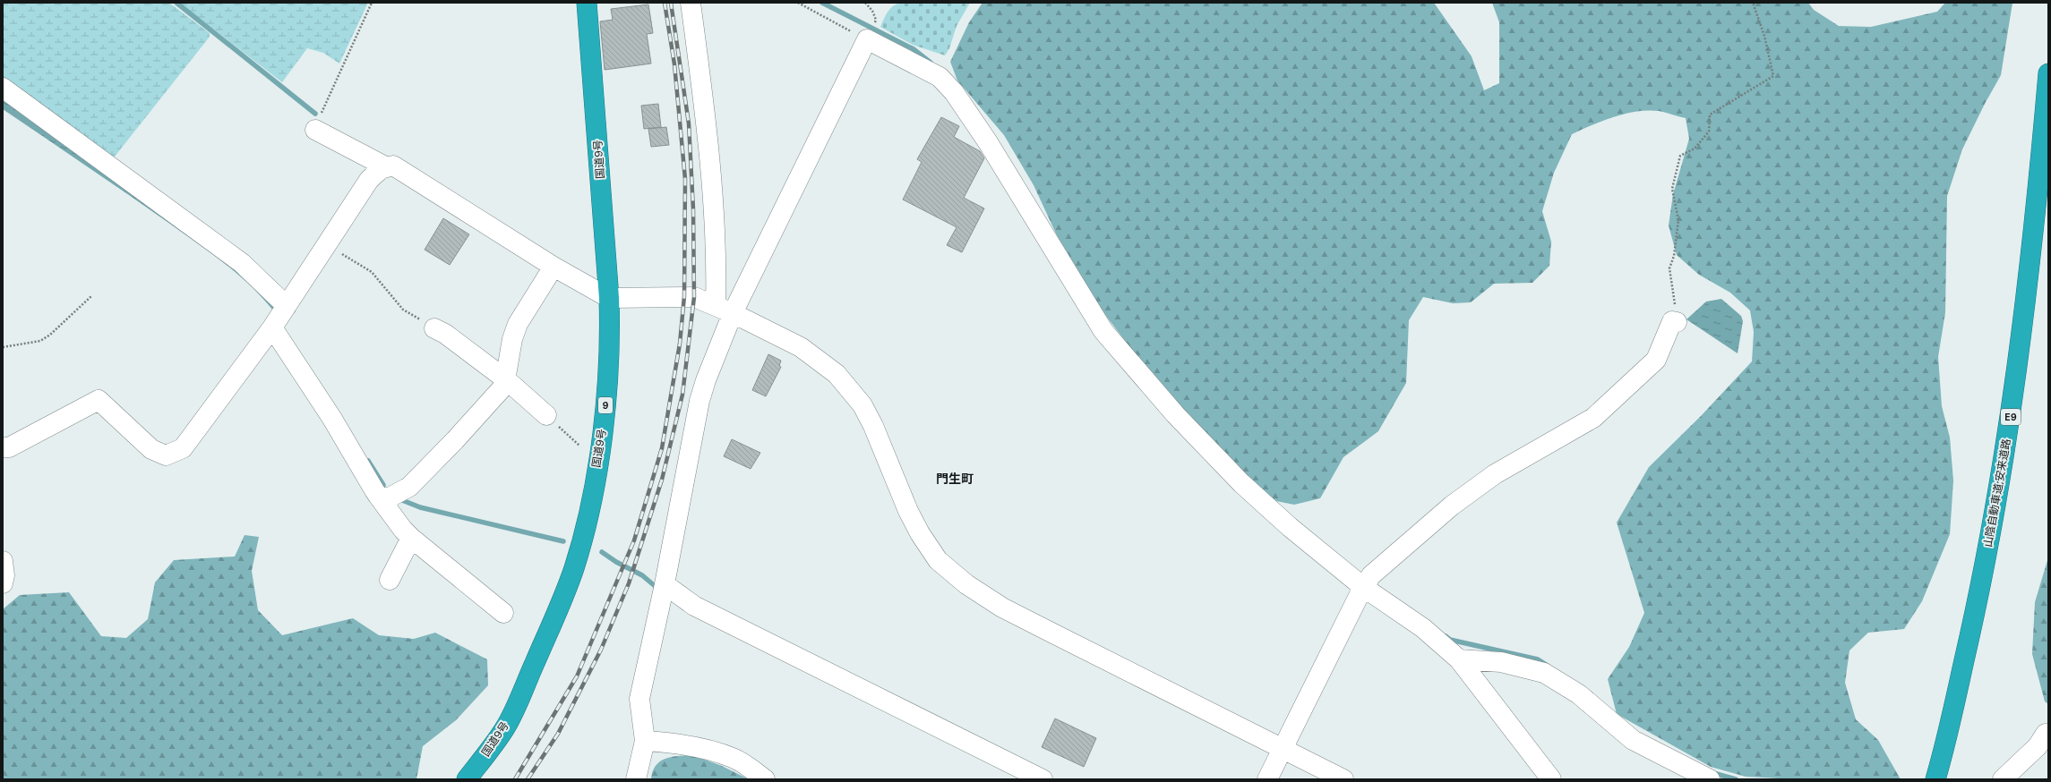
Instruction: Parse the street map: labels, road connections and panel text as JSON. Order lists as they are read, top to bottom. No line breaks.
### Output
{"streets":{"highway":["国道9号","9","E9","山陰自動車道;安来道路"]},"districts":["門生町"]}
